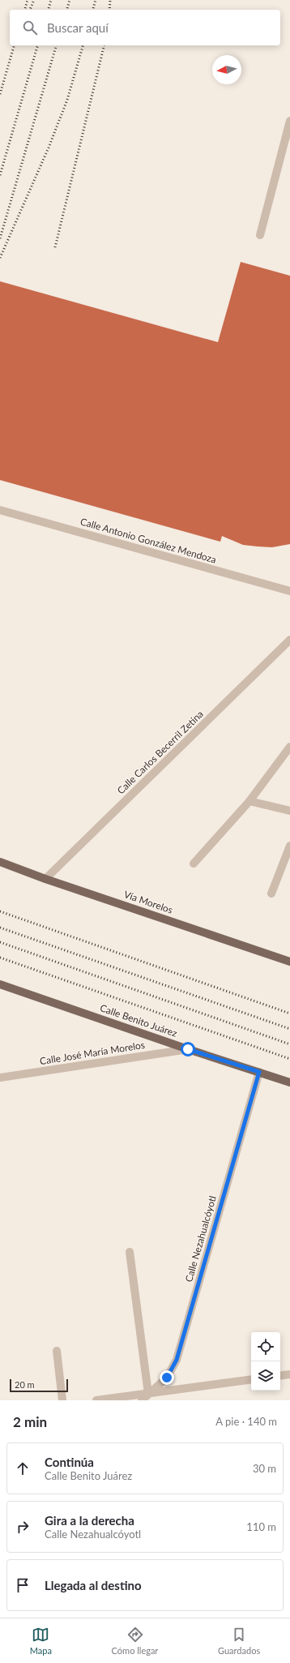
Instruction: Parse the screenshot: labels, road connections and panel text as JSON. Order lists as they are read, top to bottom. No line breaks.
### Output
{"streets":{"main road":["Vía Morelos","Calle Benito Juárez"],"street":["Calle Antonio González Mendoza","Calle Carlos Becerril Zetina","Calle José María Morelos","Calle Nezahualcóyotl"]},"crossings":[["Calle Carlos Becerril Zetina","Vía Morelos"],["Calle Benito Juárez","Calle José María Morelos"],["Calle Benito Juárez","Calle Nezahualcóyotl"]],"scale_bar":"20 m","north":"left","page":{"search":"Buscar aquí","scale":"20 m","heading":["2 min","A pie · 140 m"],"list":[["Continúa","Calle Benito Juárez","30 m"],["Gira a la derecha","Calle Nezahualcóyotl","110 m"],"Llegada al destino"],"nav":["Mapa","Cómo llegar","Guardados"]}}
